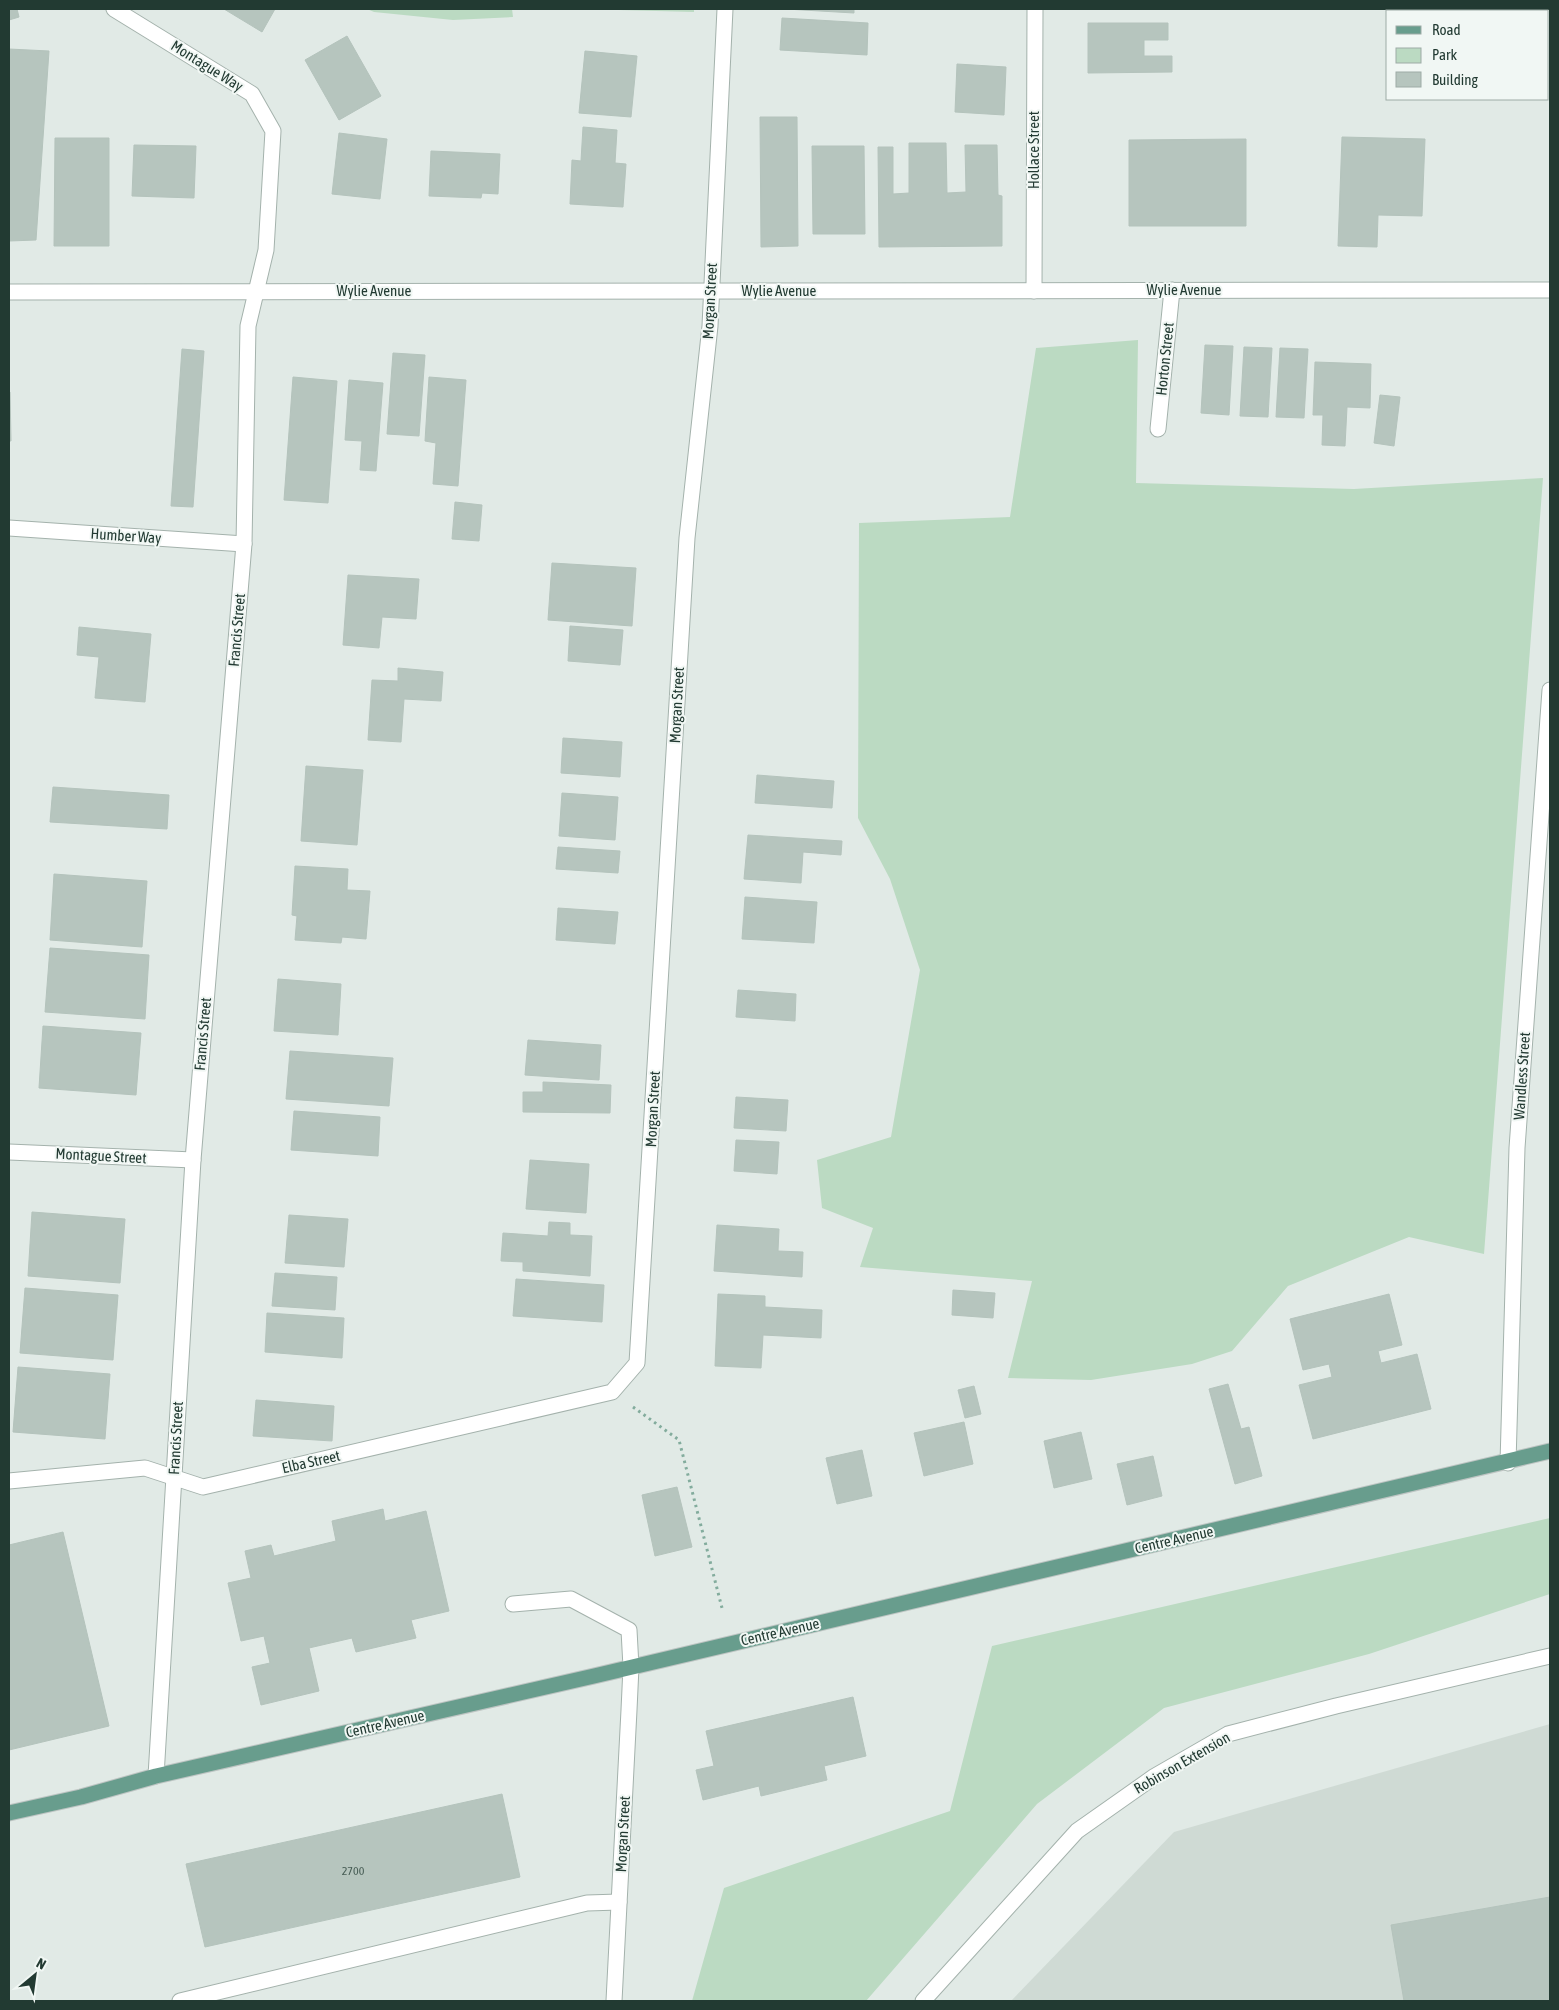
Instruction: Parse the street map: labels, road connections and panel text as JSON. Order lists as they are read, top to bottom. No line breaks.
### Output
{"streets":{"main road":["Centre Avenue"],"street":["Montague Way","Hollace Street","Wylie Avenue","Morgan Street","Horton Street","Humber Way","Francis Street","Wandless Street","Montague Street","Elba Street","Robinson Extension"]},"crossings":[["Montague Way","Wylie Avenue"],["Montague Way","Francis Street"],["Hollace Street","Wylie Avenue"],["Wylie Avenue","Morgan Street"],["Wylie Avenue","Horton Street"],["Wylie Avenue","Francis Street"],["Morgan Street","Elba Street"],["Morgan Street","Centre Avenue"],["Humber Way","Francis Street"],["Francis Street","Montague Street"],["Francis Street","Elba Street"],["Francis Street","Centre Avenue"],["Wandless Street","Centre Avenue"]],"house_numbers":["2700"],"legend":["Road","Park","Building"],"north":"top right"}
